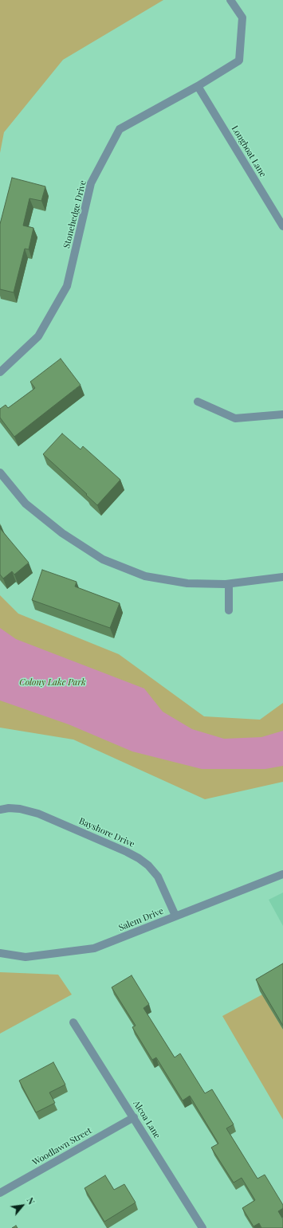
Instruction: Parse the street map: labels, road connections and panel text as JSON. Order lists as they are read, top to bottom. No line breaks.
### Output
{"streets":{"street":["Longboat Lane","Stonehedge Drive","Bayshore Drive","Salem Drive","Alcoa Lane","Woodlawn Street"]},"crossings":[["Longboat Lane","Stonehedge Drive"],["Bayshore Drive","Salem Drive"],["Alcoa Lane","Woodlawn Street"]],"parks":["Colony Lake Park"],"north":"top right"}
